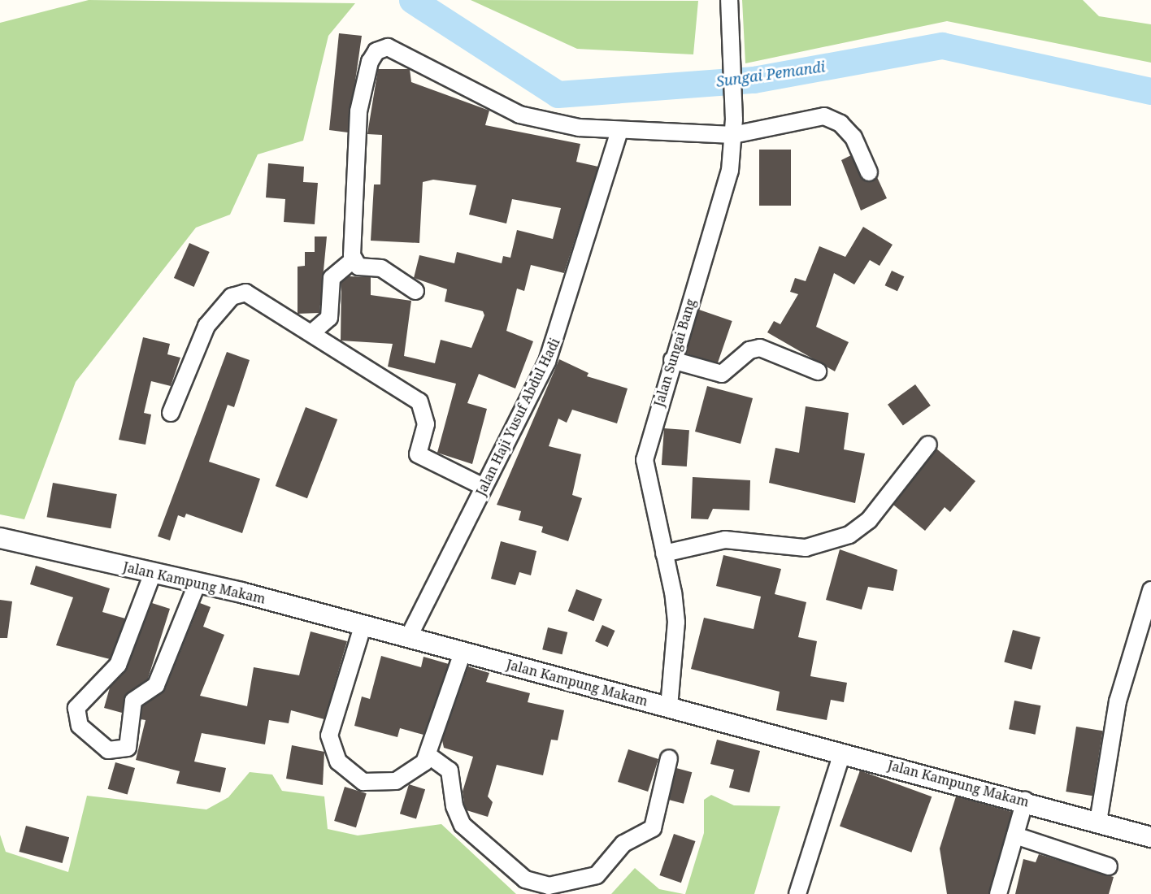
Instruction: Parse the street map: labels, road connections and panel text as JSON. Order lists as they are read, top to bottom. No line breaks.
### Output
{"streets":{"street":["Jalan Sungai Bang","Jalan Haji Yusuf Abdul Hadi","Jalan Kampung Makam"]},"crossings":[["Jalan Sungai Bang","Jalan Kampung Makam"],["Jalan Haji Yusuf Abdul Hadi","Jalan Kampung Makam"]],"water":["Sungai Pemandi"]}
